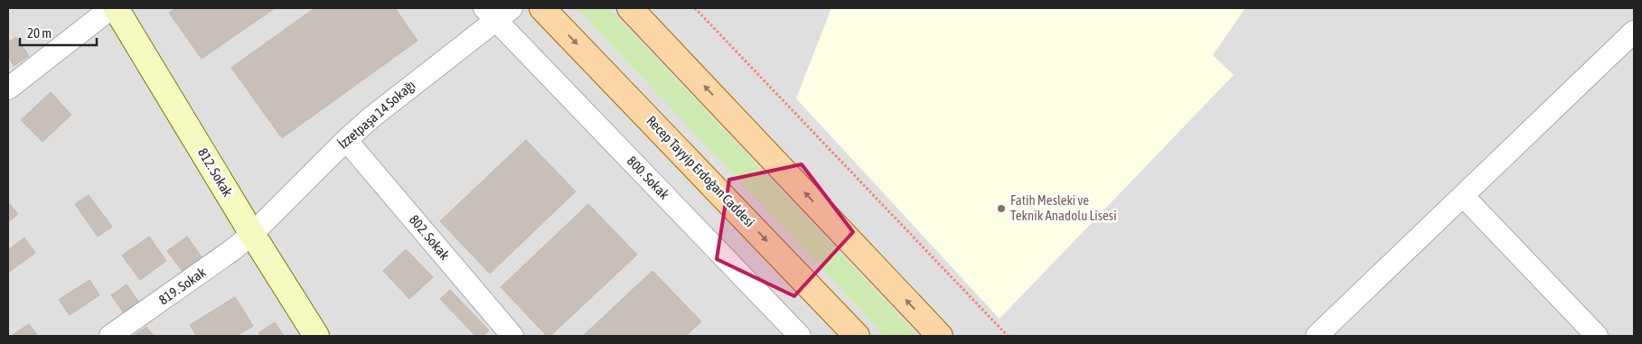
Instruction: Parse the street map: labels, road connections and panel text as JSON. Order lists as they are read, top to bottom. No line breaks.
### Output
{"streets":{"main road":["Recep Tayyip Erdoğan Caddesi"],"street":["İzzetpaşa 14 Sokağı","812. Sokak","800. Sokak","802. Sokak","819. Sokak"]},"crossings":[["İzzetpaşa 14 Sokağı","812. Sokak"],["İzzetpaşa 14 Sokağı","800. Sokak"],["İzzetpaşa 14 Sokağı","802. Sokak"],["İzzetpaşa 14 Sokağı","819. Sokak"],["812. Sokak","819. Sokak"]],"places":["Fatih Mesleki ve Teknik Anadolu Lisesi"],"scale_bar":"20 m"}
